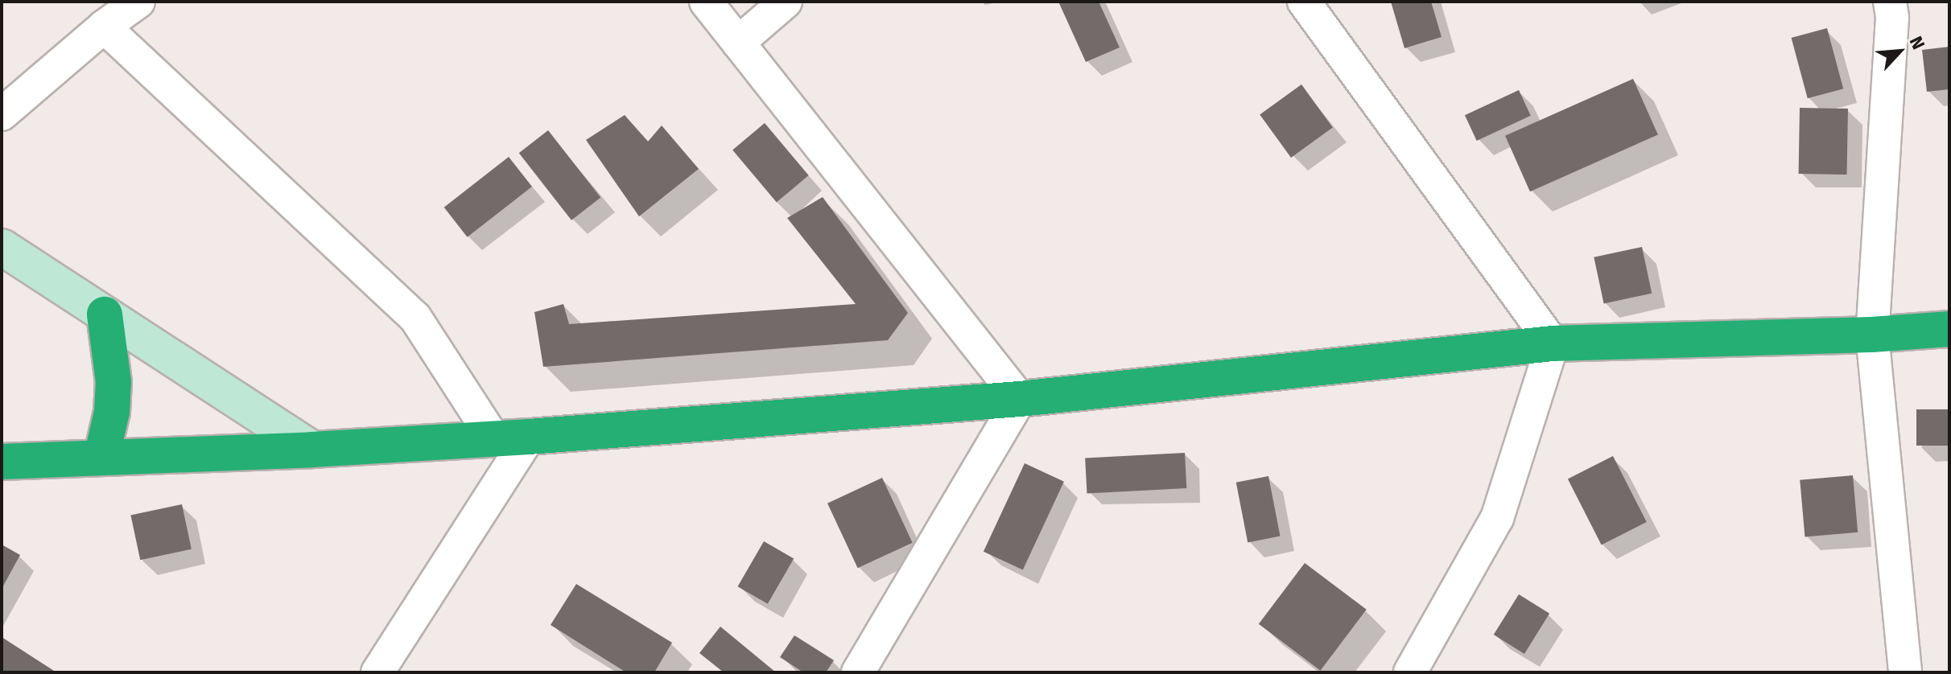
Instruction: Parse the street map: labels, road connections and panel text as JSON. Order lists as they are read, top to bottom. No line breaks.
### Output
{"north":"top right"}
